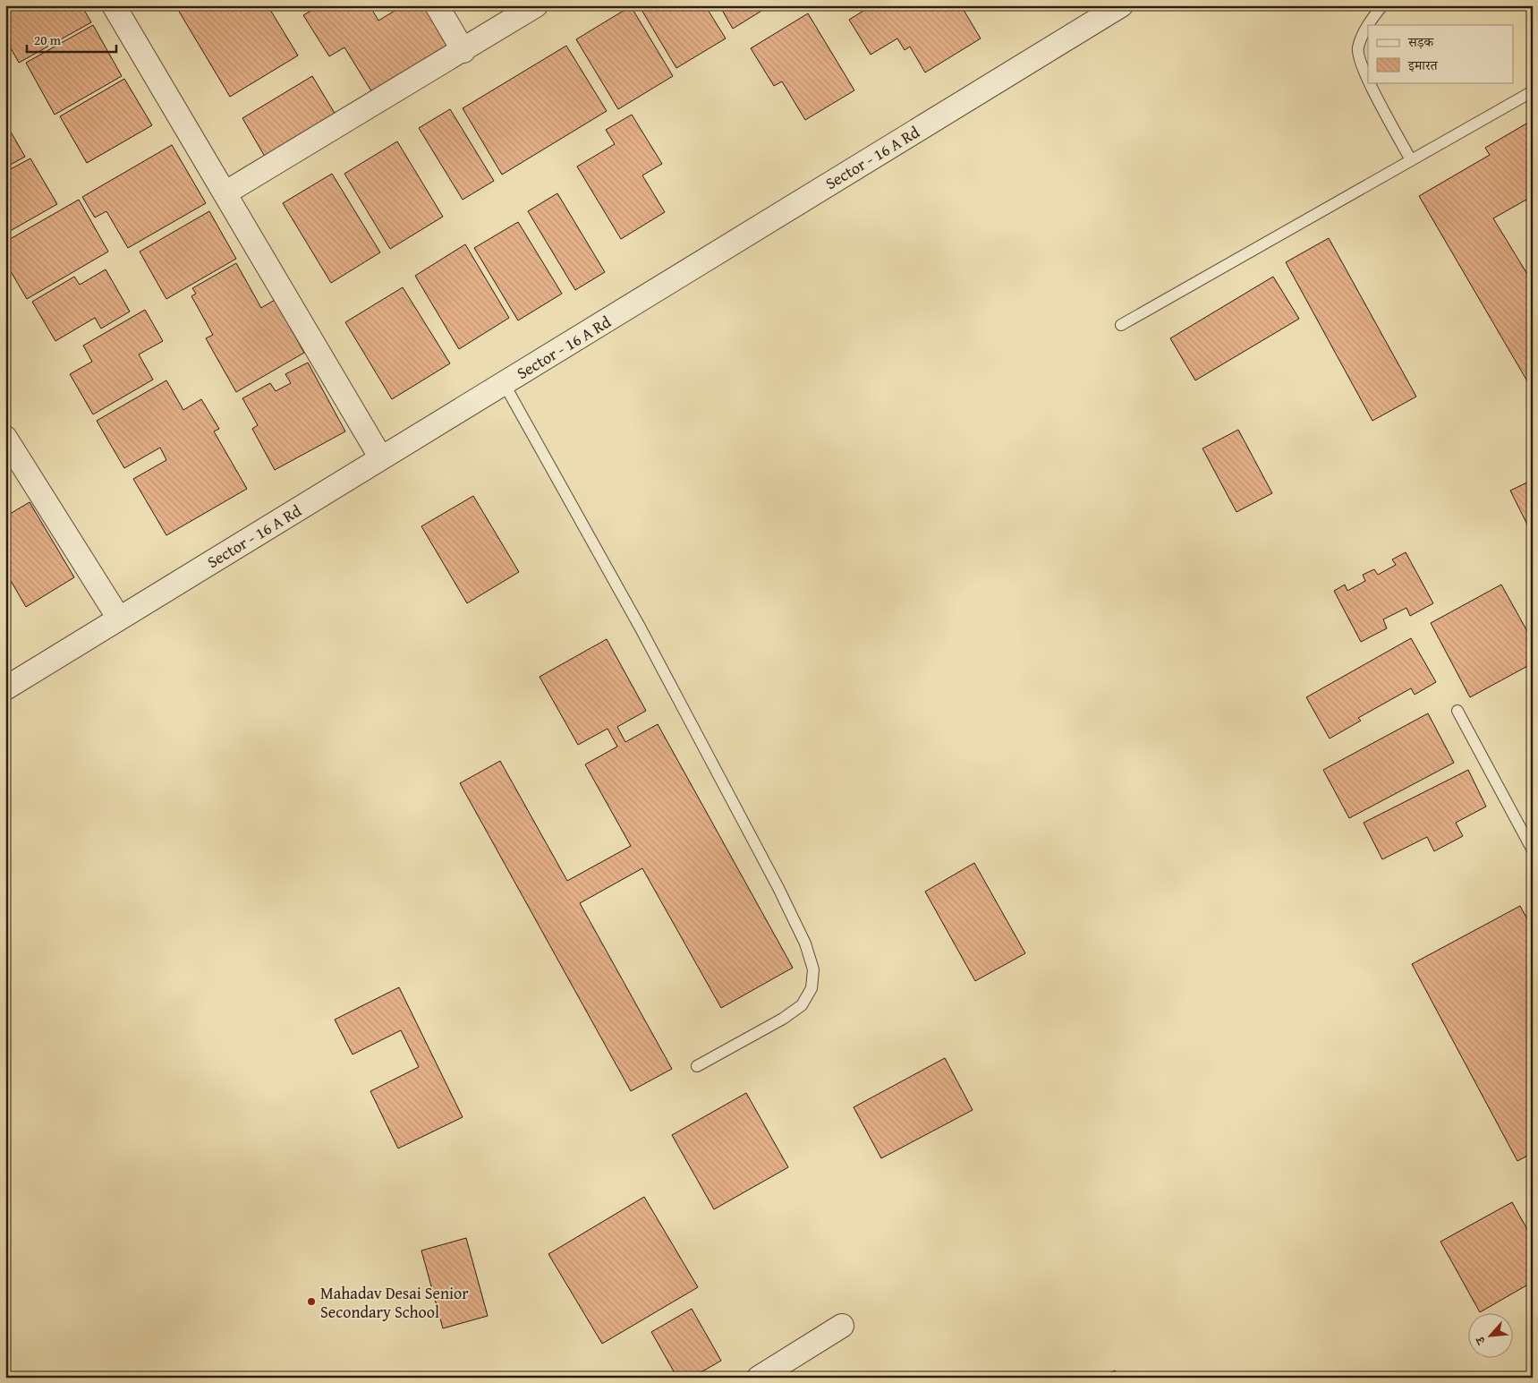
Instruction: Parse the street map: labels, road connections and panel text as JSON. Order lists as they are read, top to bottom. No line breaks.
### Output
{"streets":{"street":["Sector - 16 A Rd"]},"places":["Mahadav Desai Senior Secondary School"],"legend":["सड़क","इमारत"],"scale_bar":"20 m","north":"bottom left"}
